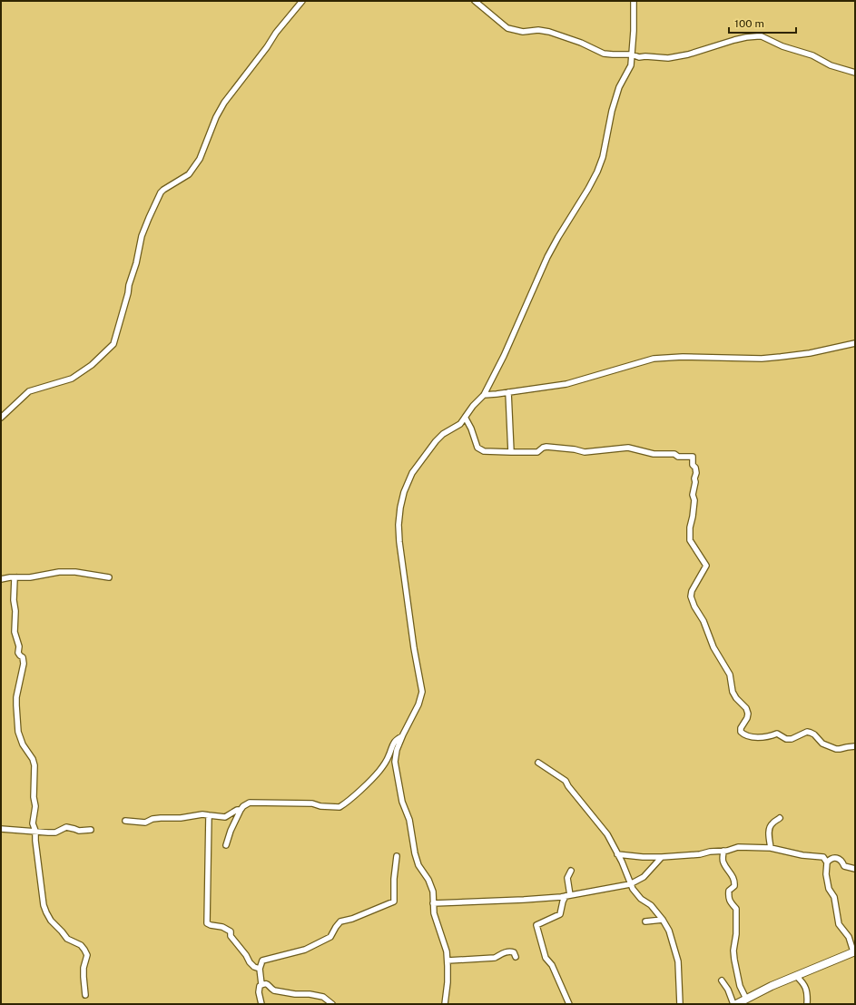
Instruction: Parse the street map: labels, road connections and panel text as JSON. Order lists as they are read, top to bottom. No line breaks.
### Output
{"scale_bar":"100 m"}
